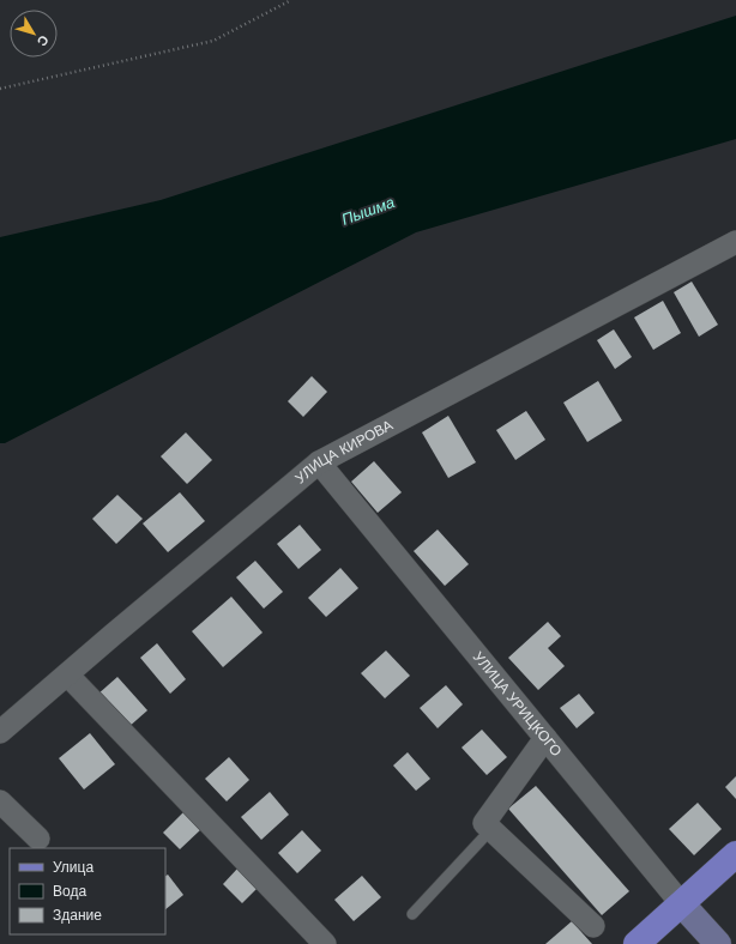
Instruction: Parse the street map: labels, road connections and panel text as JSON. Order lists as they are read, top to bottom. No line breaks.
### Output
{"streets":{"main road":["УЛИЦА УРИЦКОГО"],"street":["УЛИЦА КИРОВА"]},"crossings":[["УЛИЦА КИРОВА","УЛИЦА УРИЦКОГО"]],"water":["Пышма"],"legend":["Улица","Вода","Здание"],"north":"bottom right"}
